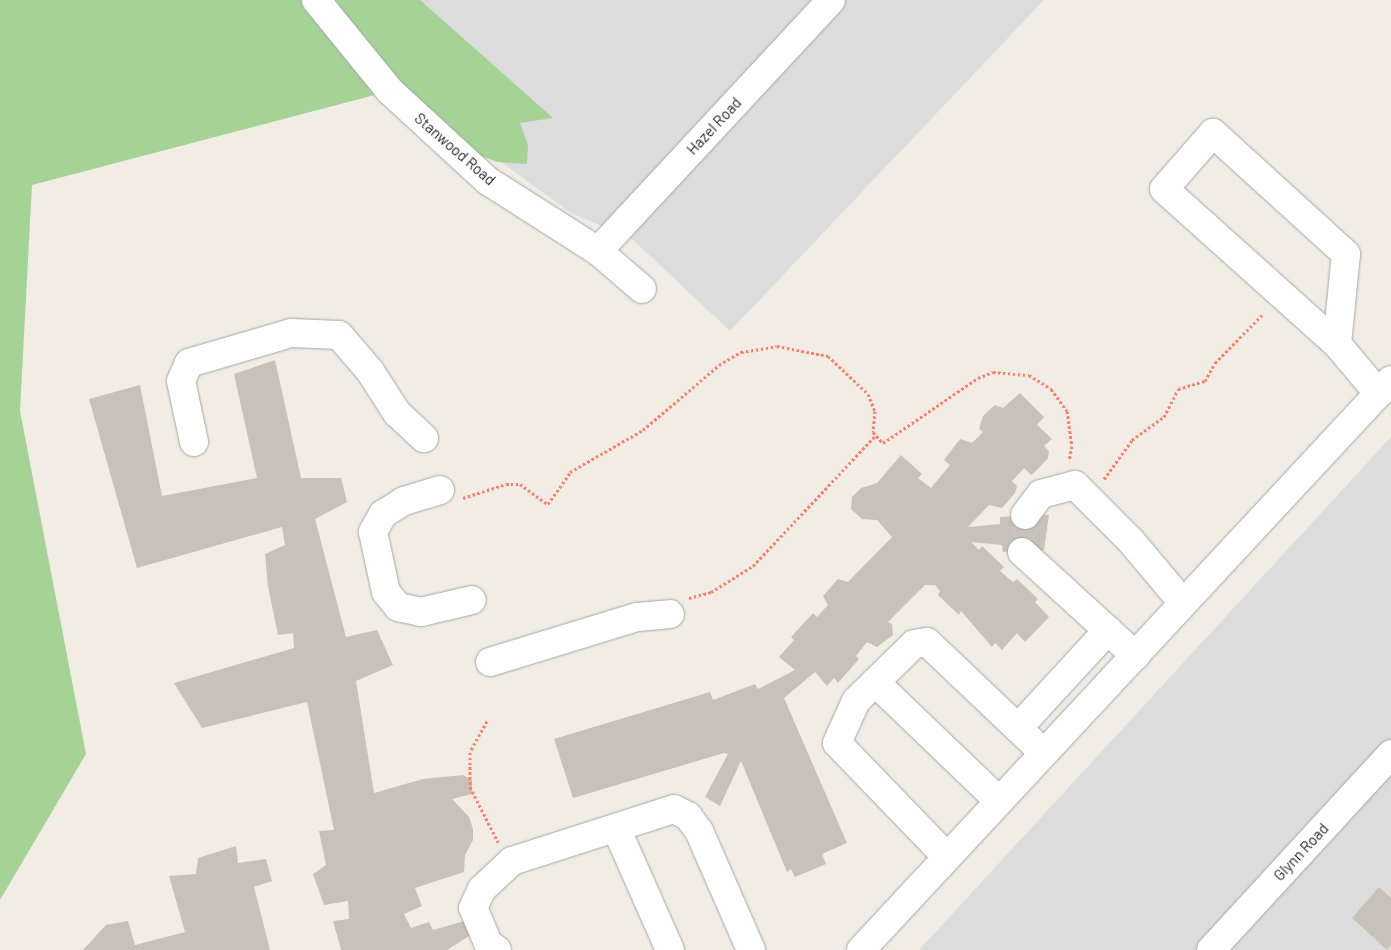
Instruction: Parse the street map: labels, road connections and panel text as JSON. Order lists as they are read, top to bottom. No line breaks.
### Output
{"streets":{"street":["Hazel Road","Stanwood Road","Glynn Road"]},"crossings":[["Hazel Road","Stanwood Road"]]}
